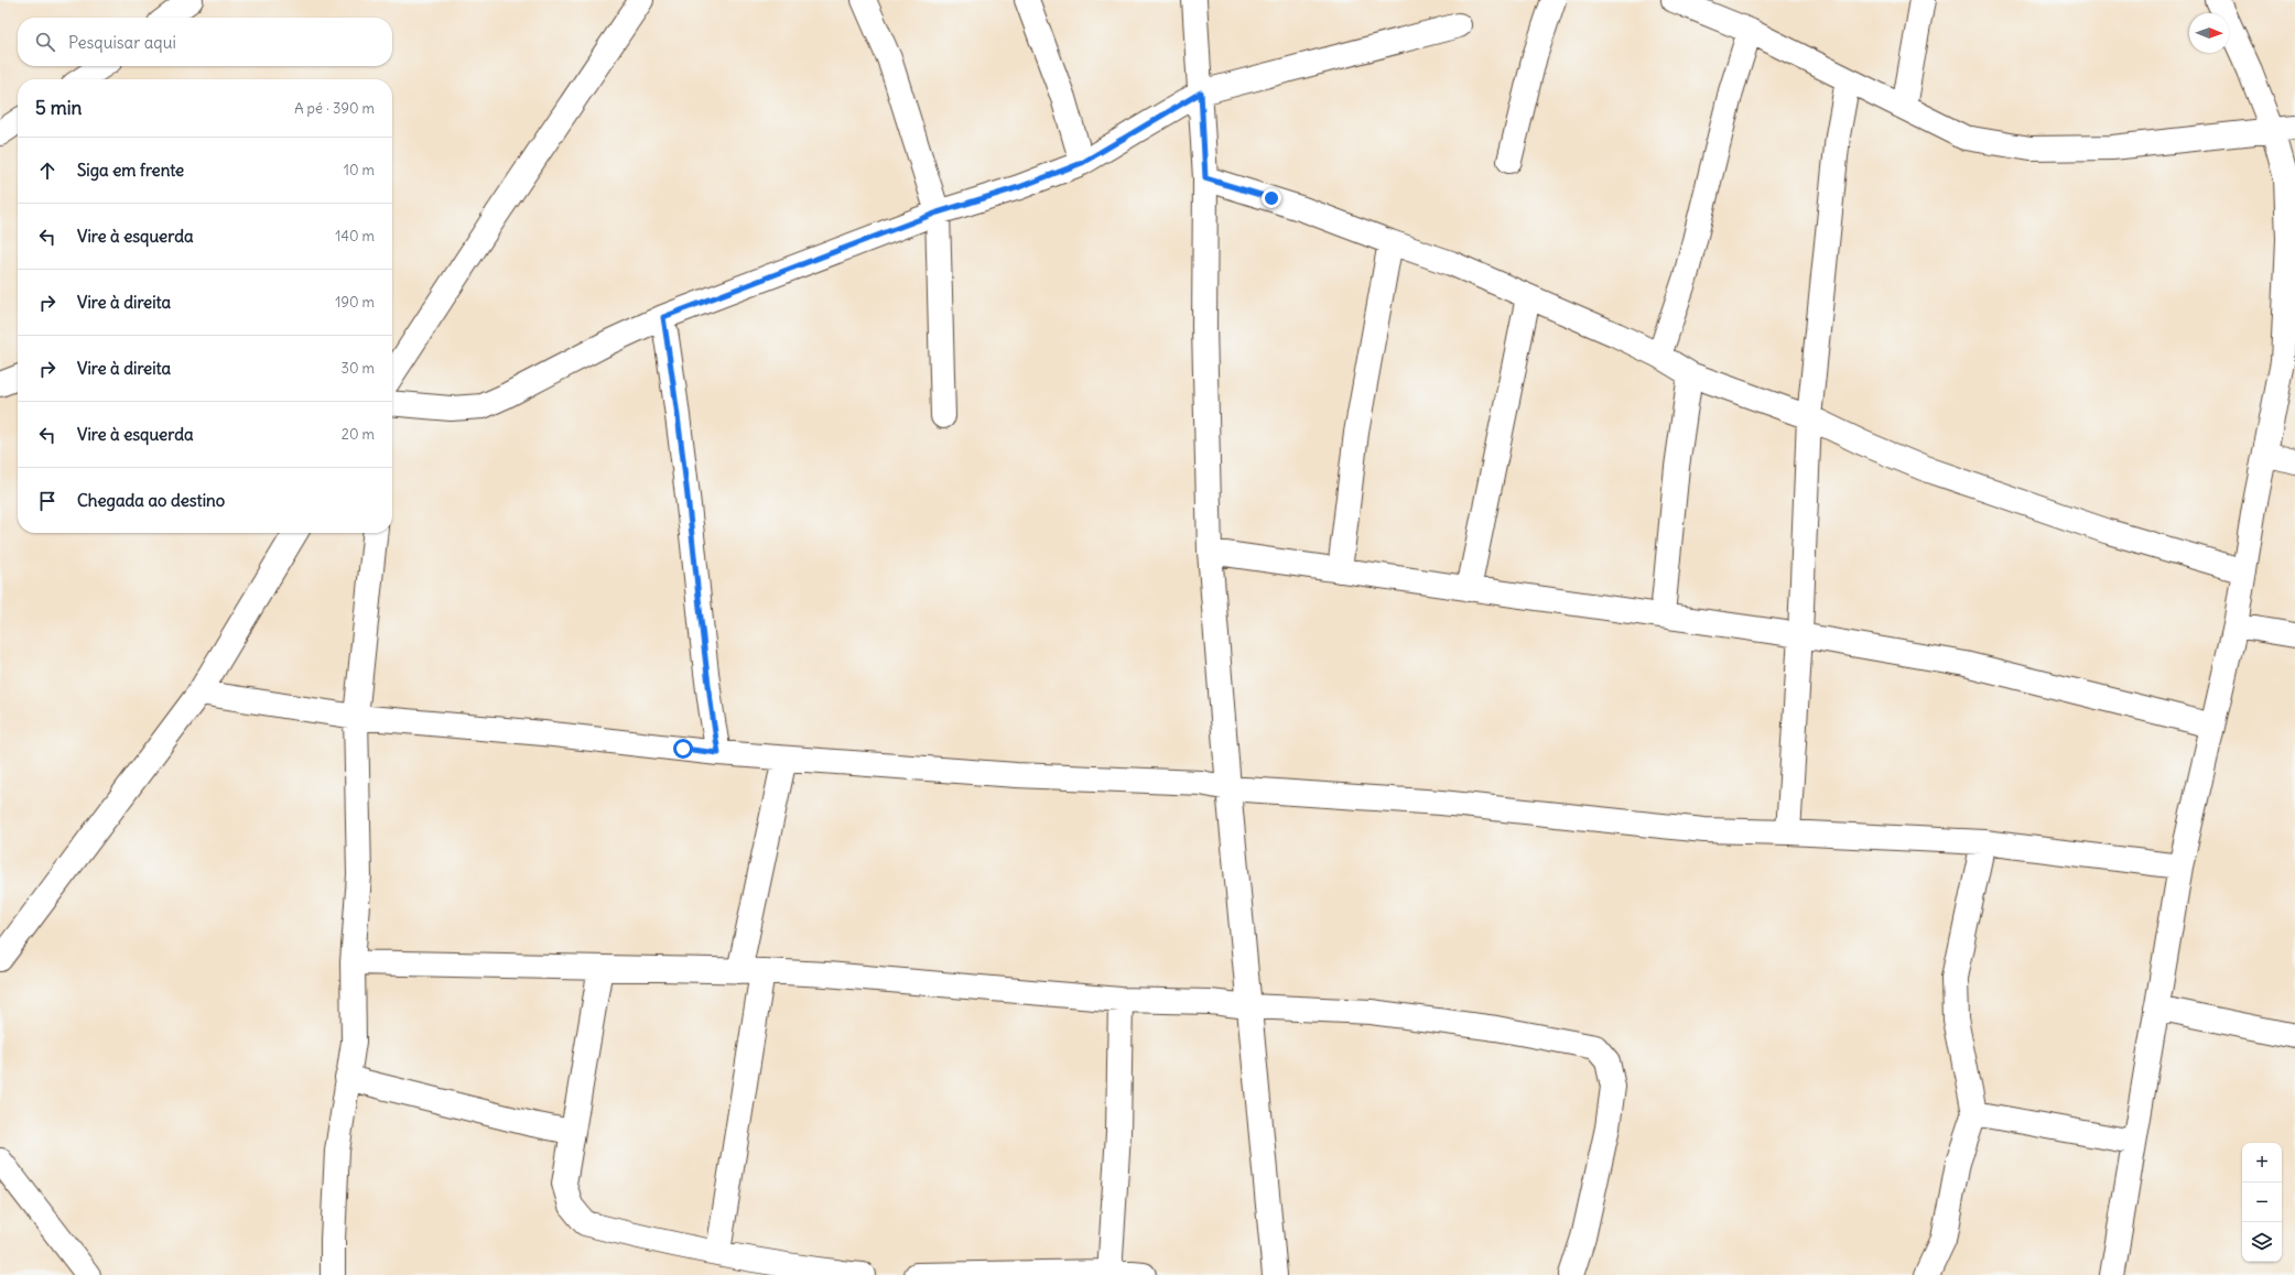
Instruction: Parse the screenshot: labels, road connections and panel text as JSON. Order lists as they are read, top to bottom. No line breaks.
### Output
{"north":"right","page":{"search":"Pesquisar aqui","heading":["5 min","A pé · 390 m"],"list":[["Siga em frente","10 m"],["Vire à esquerda","140 m"],["Vire à direita","190 m"],["Vire à direita","30 m"],["Vire à esquerda","20 m"],"Chegada ao destino"],"map_buttons":["+","−"]}}
